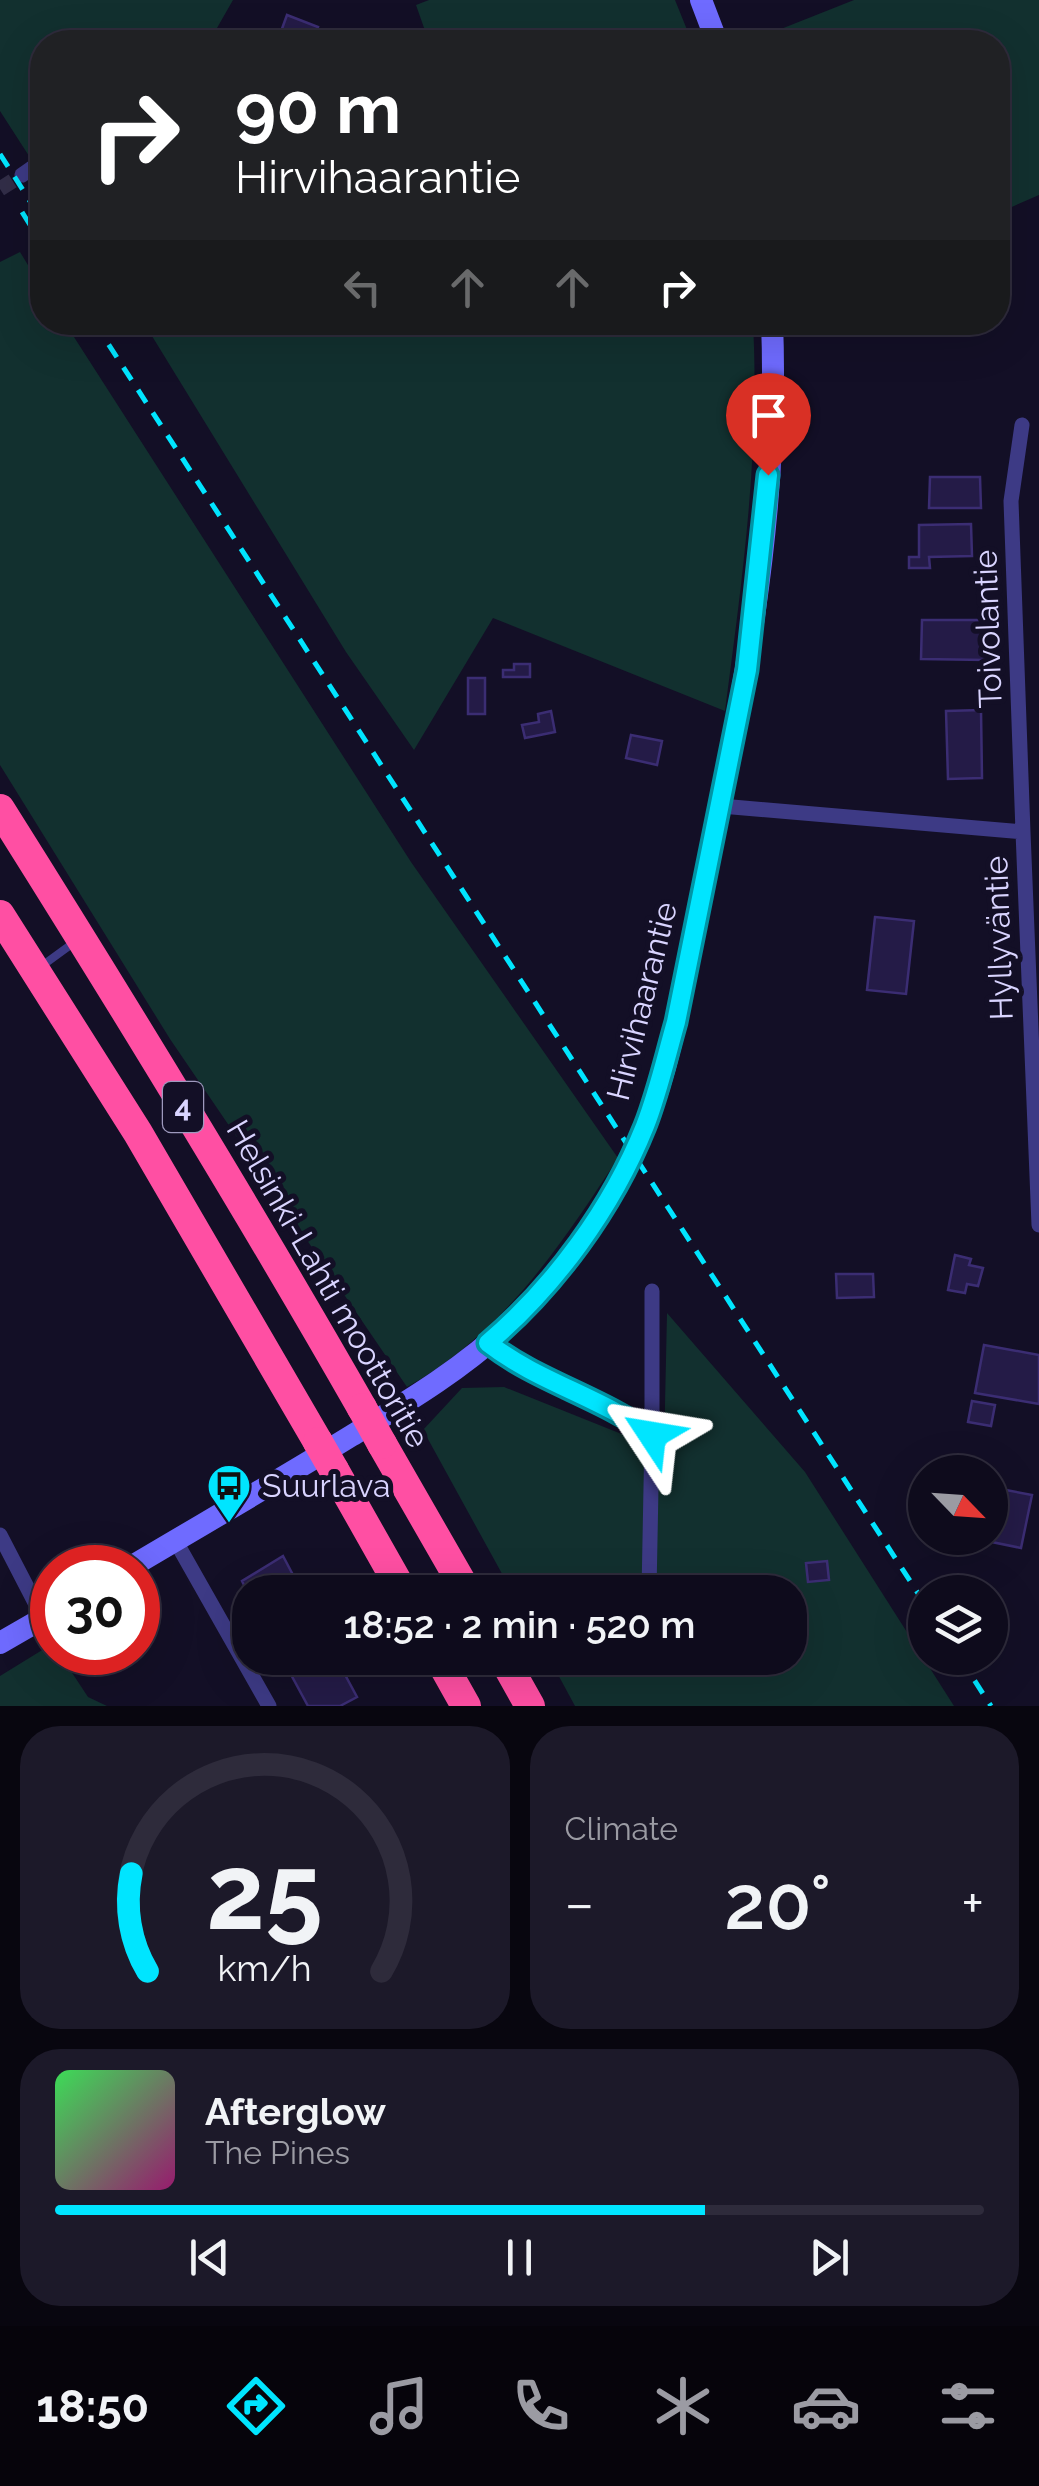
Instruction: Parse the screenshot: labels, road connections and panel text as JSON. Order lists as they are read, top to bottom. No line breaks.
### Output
{"streets":{"highway":["4","Helsinki-Lahti moottoritie"],"street":["Toivolantie","Hyllyväntie","Hirvihaarantie"]},"crossings":[["Toivolantie","Hyllyväntie"],["Hyllyväntie","Hirvihaarantie"]],"places":{"bus stop":["Suurlava"]},"north":"bottom right","page":{"turn":["90 m","Hirvihaarantie"],"limit":"30","trip":"18:52 · 2 min · 520 m","tile":"Climate","heat":["−","20°","+"],"song":["Afterglow","The Pines"],"tabs":"18:50","gauge":["25","km/h"]}}
